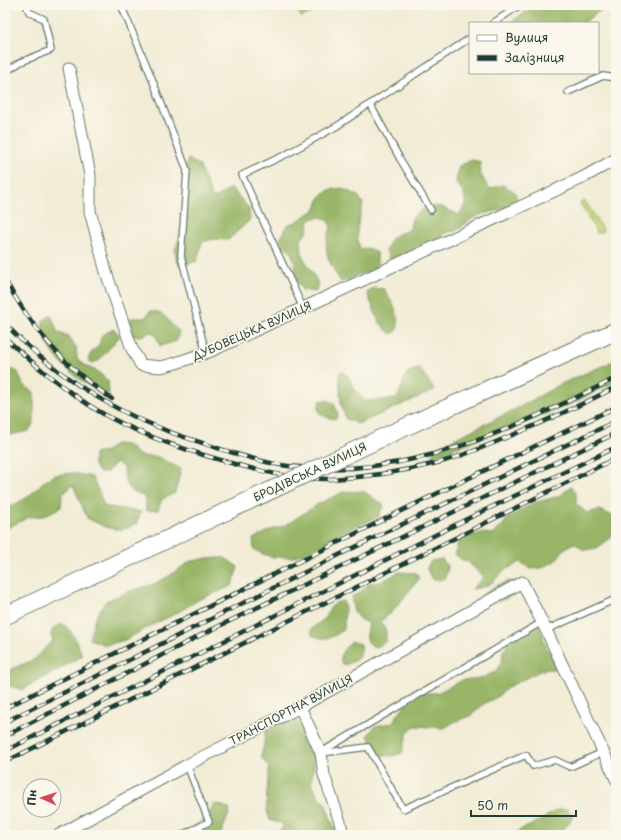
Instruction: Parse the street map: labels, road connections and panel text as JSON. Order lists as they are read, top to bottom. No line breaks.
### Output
{"streets":{"main road":["БРОДІВСЬКА ВУЛИЦЯ"],"street":["ДУБОВЕЦЬКА ВУЛИЦЯ","ТРАНСПОРТНА ВУЛИЦЯ"]},"legend":["Вулиця","Залізниця"],"scale_bar":"50 m","north":"left"}
